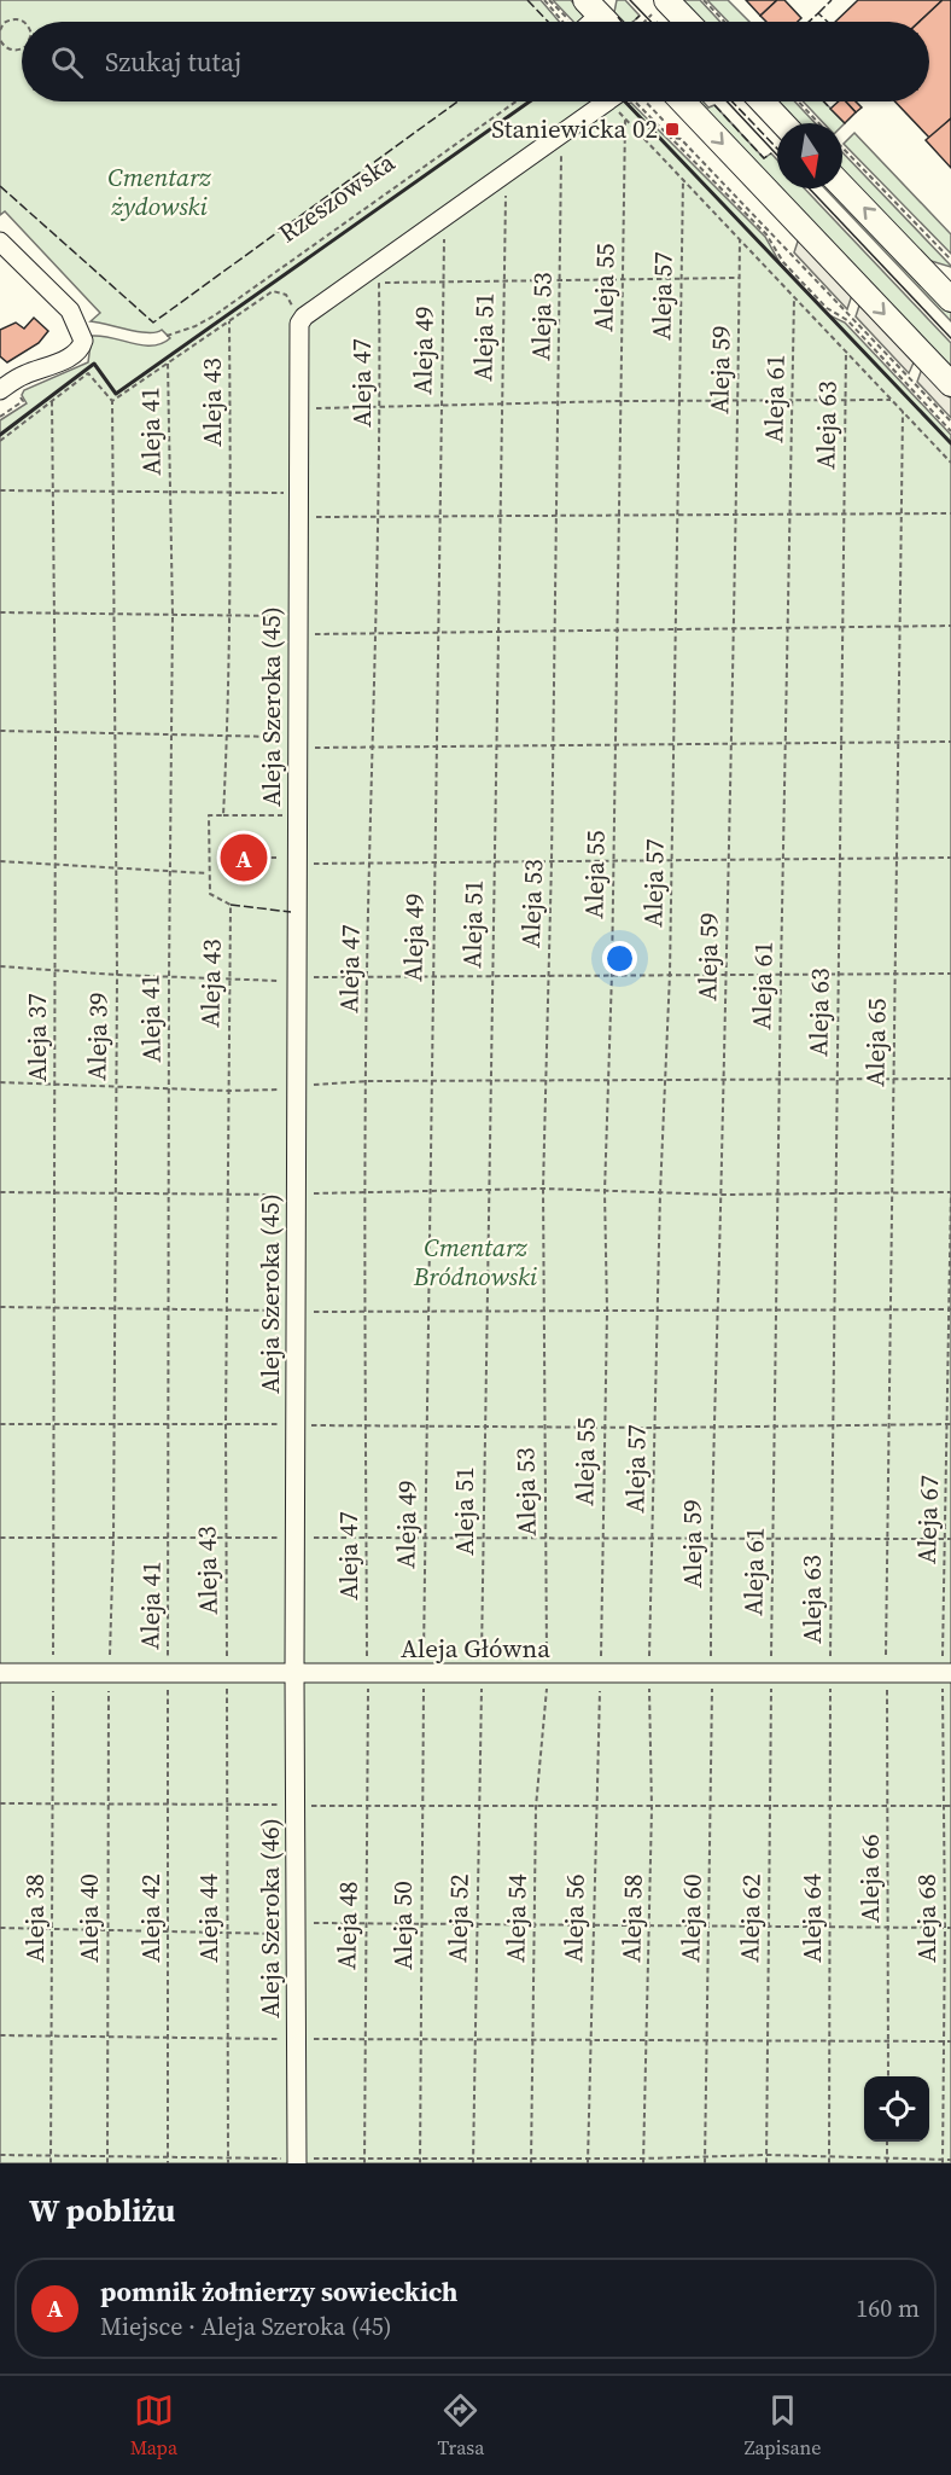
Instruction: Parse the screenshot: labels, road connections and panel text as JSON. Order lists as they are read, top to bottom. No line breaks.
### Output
{"streets":{"street":["Aleja Szeroka (45)","Aleja Główna","Aleja Szeroka (46)"],"path":["Rzeszowska","Aleja 55","Aleja 57","Aleja 53","Aleja 51","Aleja 49","Aleja 59","Aleja 47","Aleja 61","Aleja 43","Aleja 63","Aleja 41","Aleja 39","Aleja 37","Aleja 65","Aleja 67","Aleja 66","Aleja 38","Aleja 40","Aleja 42","Aleja 44","Aleja 52","Aleja 54","Aleja 56","Aleja 58","Aleja 60","Aleja 62","Aleja 64","Aleja 68","Aleja 48","Aleja 50"]},"crossings":[["Aleja 55","Aleja Główna"],["Aleja 55","Aleja 56"],["Aleja 57","Aleja Główna"],["Aleja 57","Aleja 58"],["Aleja 53","Aleja Główna"],["Aleja 53","Aleja 54"],["Aleja 51","Aleja Główna"],["Aleja 51","Aleja 52"],["Aleja 59","Aleja Główna"],["Aleja 59","Aleja 60"],["Aleja 47","Aleja Główna"],["Aleja 47","Aleja 48"],["Aleja 61","Aleja Główna"],["Aleja 61","Aleja 62"],["Aleja 43","Aleja Główna"],["Aleja 43","Aleja 44"],["Aleja 63","Aleja Główna"],["Aleja 63","Aleja 64"],["Aleja 41","Aleja Główna"],["Aleja 41","Aleja 42"],["Aleja Szeroka (45)","Aleja Główna"],["Aleja Szeroka (45)","Aleja Szeroka (46)"],["Aleja 39","Aleja Główna"],["Aleja 39","Aleja 40"],["Aleja 37","Aleja Główna"],["Aleja 37","Aleja 38"],["Aleja 65","Aleja Główna"],["Aleja 65","Aleja 66"],["Aleja 67","Aleja Główna"],["Aleja 67","Aleja 68"],["Aleja Główna","Aleja 66"],["Aleja Główna","Aleja 38"],["Aleja Główna","Aleja 40"],["Aleja Główna","Aleja 42"],["Aleja Główna","Aleja 44"],["Aleja Główna","Aleja Szeroka (46)"],["Aleja Główna","Aleja 52"],["Aleja Główna","Aleja 54"],["Aleja Główna","Aleja 56"],["Aleja Główna","Aleja 58"],["Aleja Główna","Aleja 60"],["Aleja Główna","Aleja 62"],["Aleja Główna","Aleja 64"],["Aleja Główna","Aleja 68"],["Aleja Główna","Aleja 48"]],"parks":["Cmentarz żydowski","Cmentarz Bródnowski"],"places":{"transit":["Staniewicka 02"]},"north":"bottom","page":{"search":"Szukaj tutaj","pins":"A","heading":"W pobliżu","list":[{"mark":"A","name":"pomnik żołnierzy sowieckich","note":"Miejsce · Aleja Szeroka (45)","value":"160 m"}],"nav":["Mapa","Trasa","Zapisane"]}}
